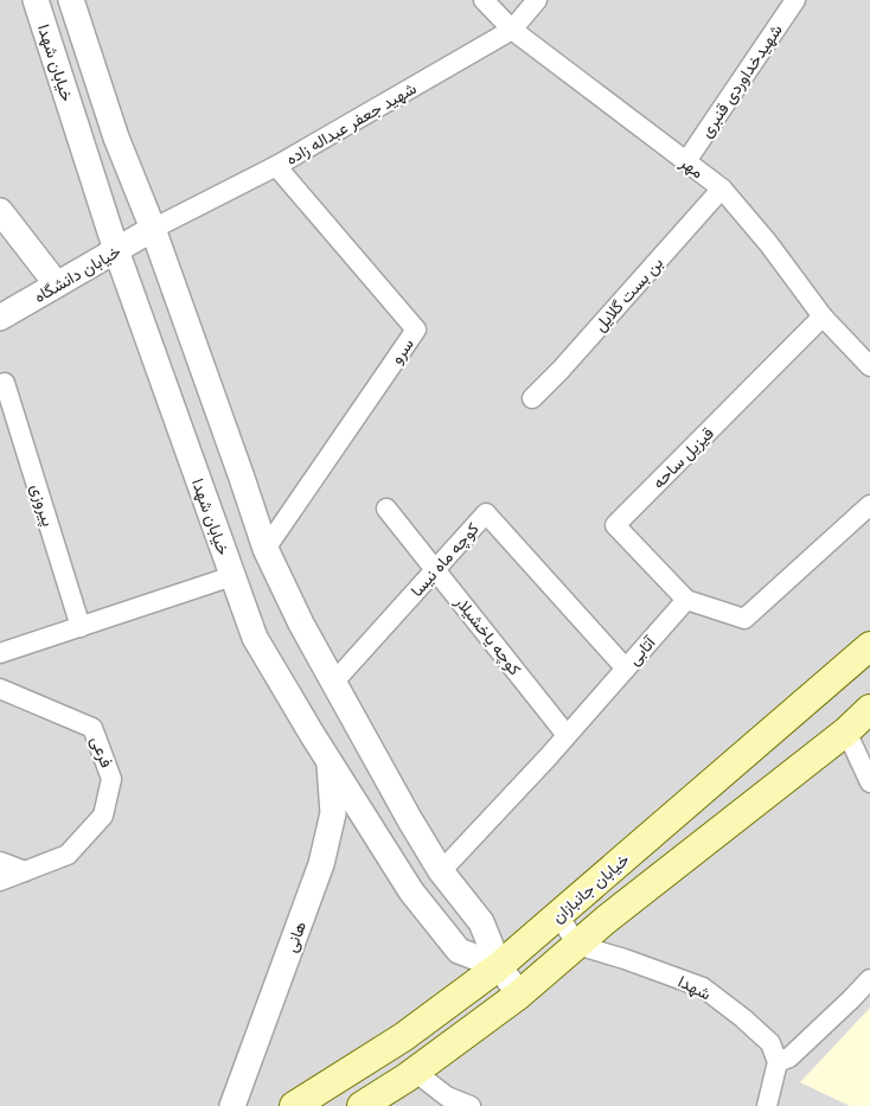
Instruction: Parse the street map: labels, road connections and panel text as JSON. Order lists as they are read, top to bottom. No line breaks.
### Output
{"streets":{"main road":["خیابان جانبازان"],"street":["خیابان شهدا","شهیدخداوردی قنبری","شهید جعفر عبداله زاده","مهر","خیابان دانشگاه","بن بست گلایل","سرو","قیزیل ساحه","پیروزی","کوچه ماه نیسا","کوچه یاخشیلار","آتابی","فرعی","هانی","شهدا"]},"crossings":[["خیابان شهدا","شهید جعفر عبداله زاده"],["خیابان شهدا","خیابان دانشگاه"],["خیابان شهدا","سرو"],["خیابان شهدا","کوچه ماه نیسا"],["خیابان شهدا","آتابی"],["خیابان شهدا","خیابان جانبازان"],["خیابان شهدا","هانی"],["شهیدخداوردی قنبری","مهر"],["شهید جعفر عبداله زاده","مهر"],["شهید جعفر عبداله زاده","خیابان دانشگاه"],["شهید جعفر عبداله زاده","سرو"],["مهر","بن بست گلایل"],["مهر","قیزیل ساحه"],["قیزیل ساحه","آتابی"],["کوچه ماه نیسا","کوچه یاخشیلار"],["کوچه ماه نیسا","آتابی"],["کوچه یاخشیلار","آتابی"],["خیابان جانبازان","شهدا"]]}
